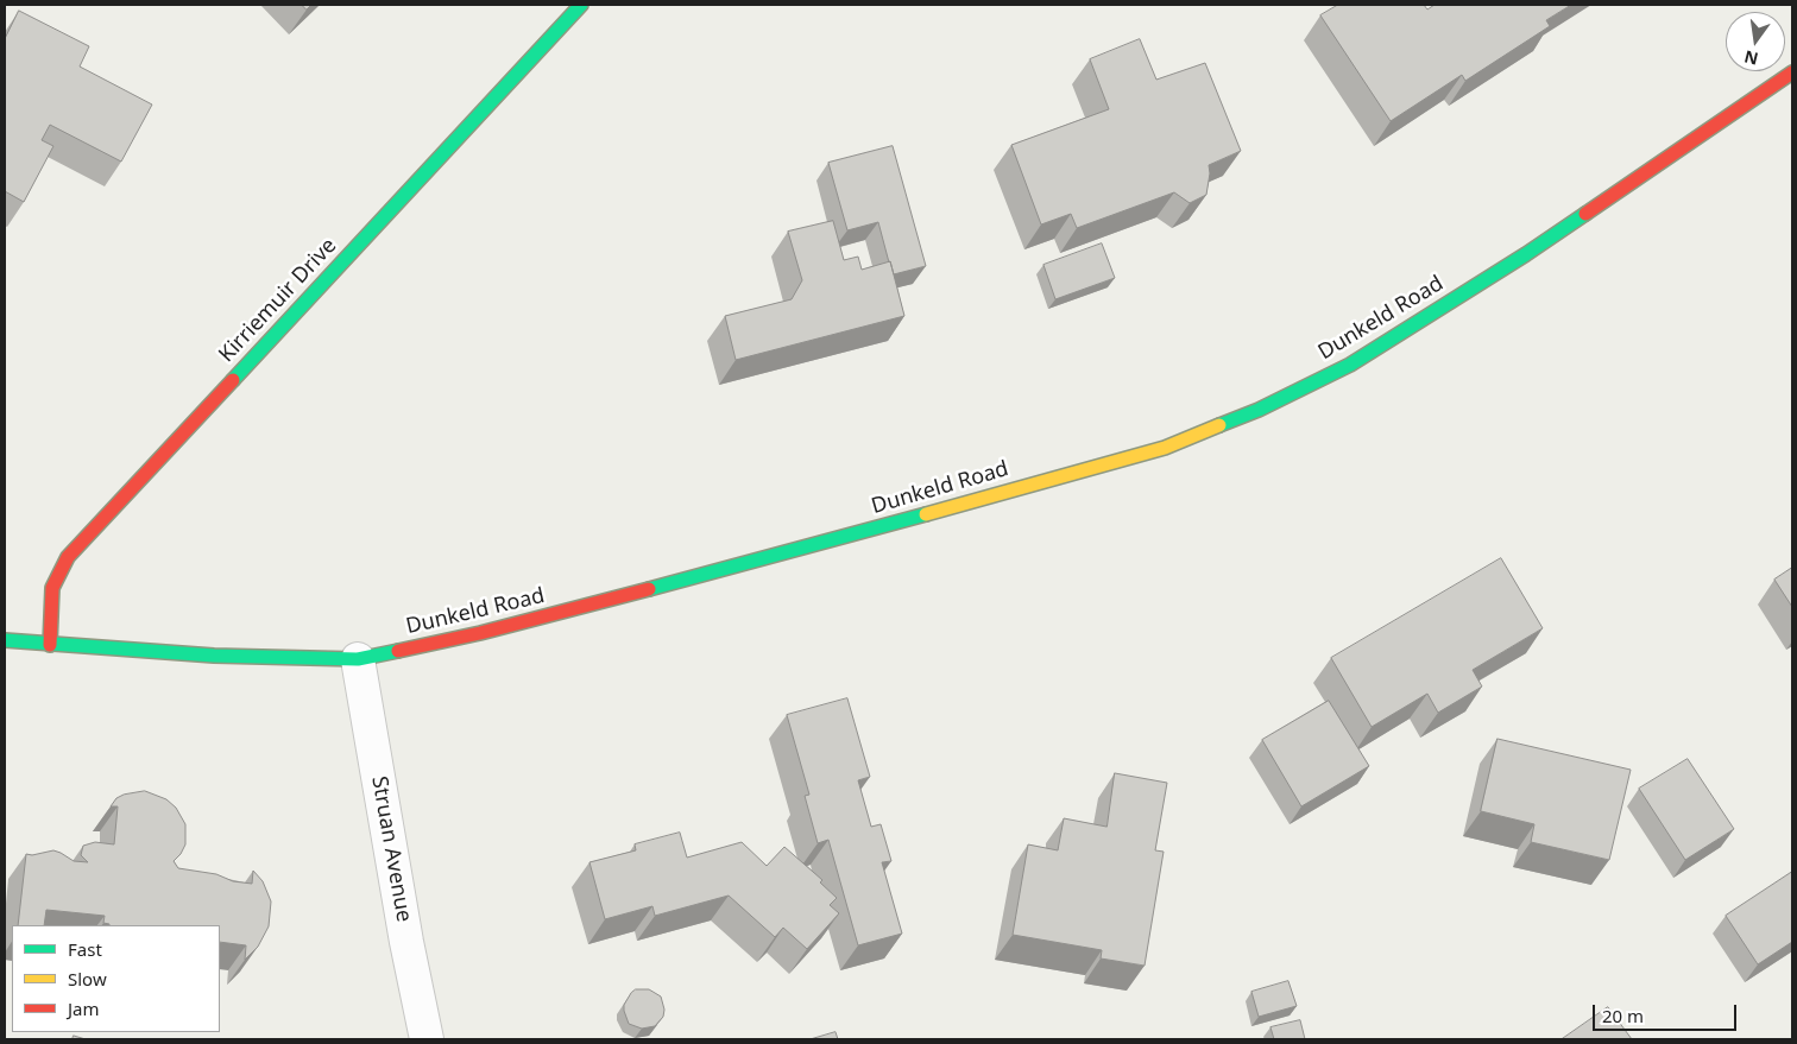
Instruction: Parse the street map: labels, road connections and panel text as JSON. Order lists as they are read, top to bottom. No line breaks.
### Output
{"streets":{"main road":["Kirriemuir Drive","Dunkeld Road"],"street":["Struan Avenue"]},"crossings":[["Kirriemuir Drive","Dunkeld Road"],["Dunkeld Road","Struan Avenue"]],"legend":["Fast","Slow","Jam"],"scale_bar":"20 m","north":"bottom"}
